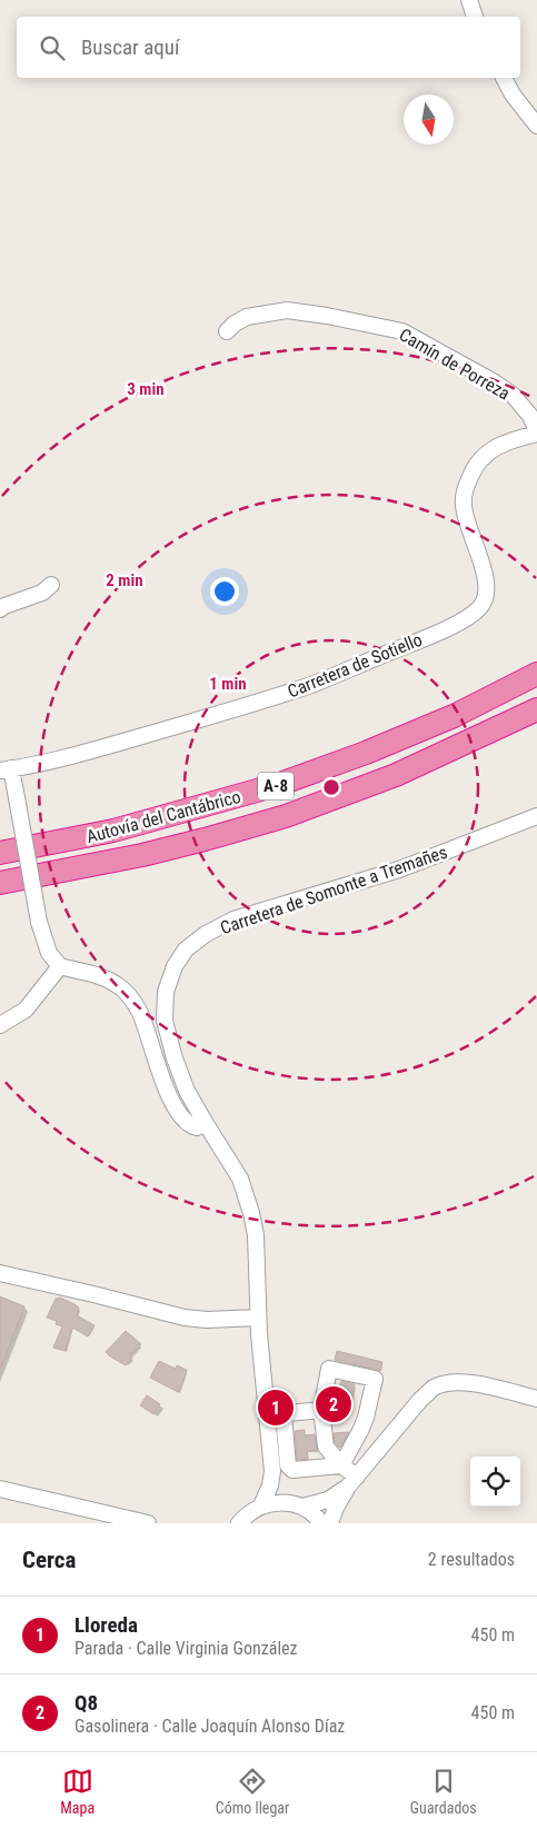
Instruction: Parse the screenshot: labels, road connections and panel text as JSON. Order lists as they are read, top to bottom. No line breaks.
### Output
{"streets":{"highway":["A-8","Autovía del Cantábrico"],"street":["Camín de Porreza","Carretera de Sotiello","Carretera de Somonte a Tremañes"]},"crossings":[["Camín de Porreza","Carretera de Sotiello"]],"north":"bottom","page":{"search":"Buscar aquí","pins":["2","1"],"heading":["Cerca","2 resultados"],"list":[{"mark":"1","name":"Lloreda","note":"Parada · Calle Virginia González","value":"450 m"},{"mark":"2","name":"Q8","note":"Gasolinera · Calle Joaquín Alonso Díaz","value":"450 m"}],"nav":["Mapa","Cómo llegar","Guardados"]},"rings":["3 min","2 min","1 min"]}
